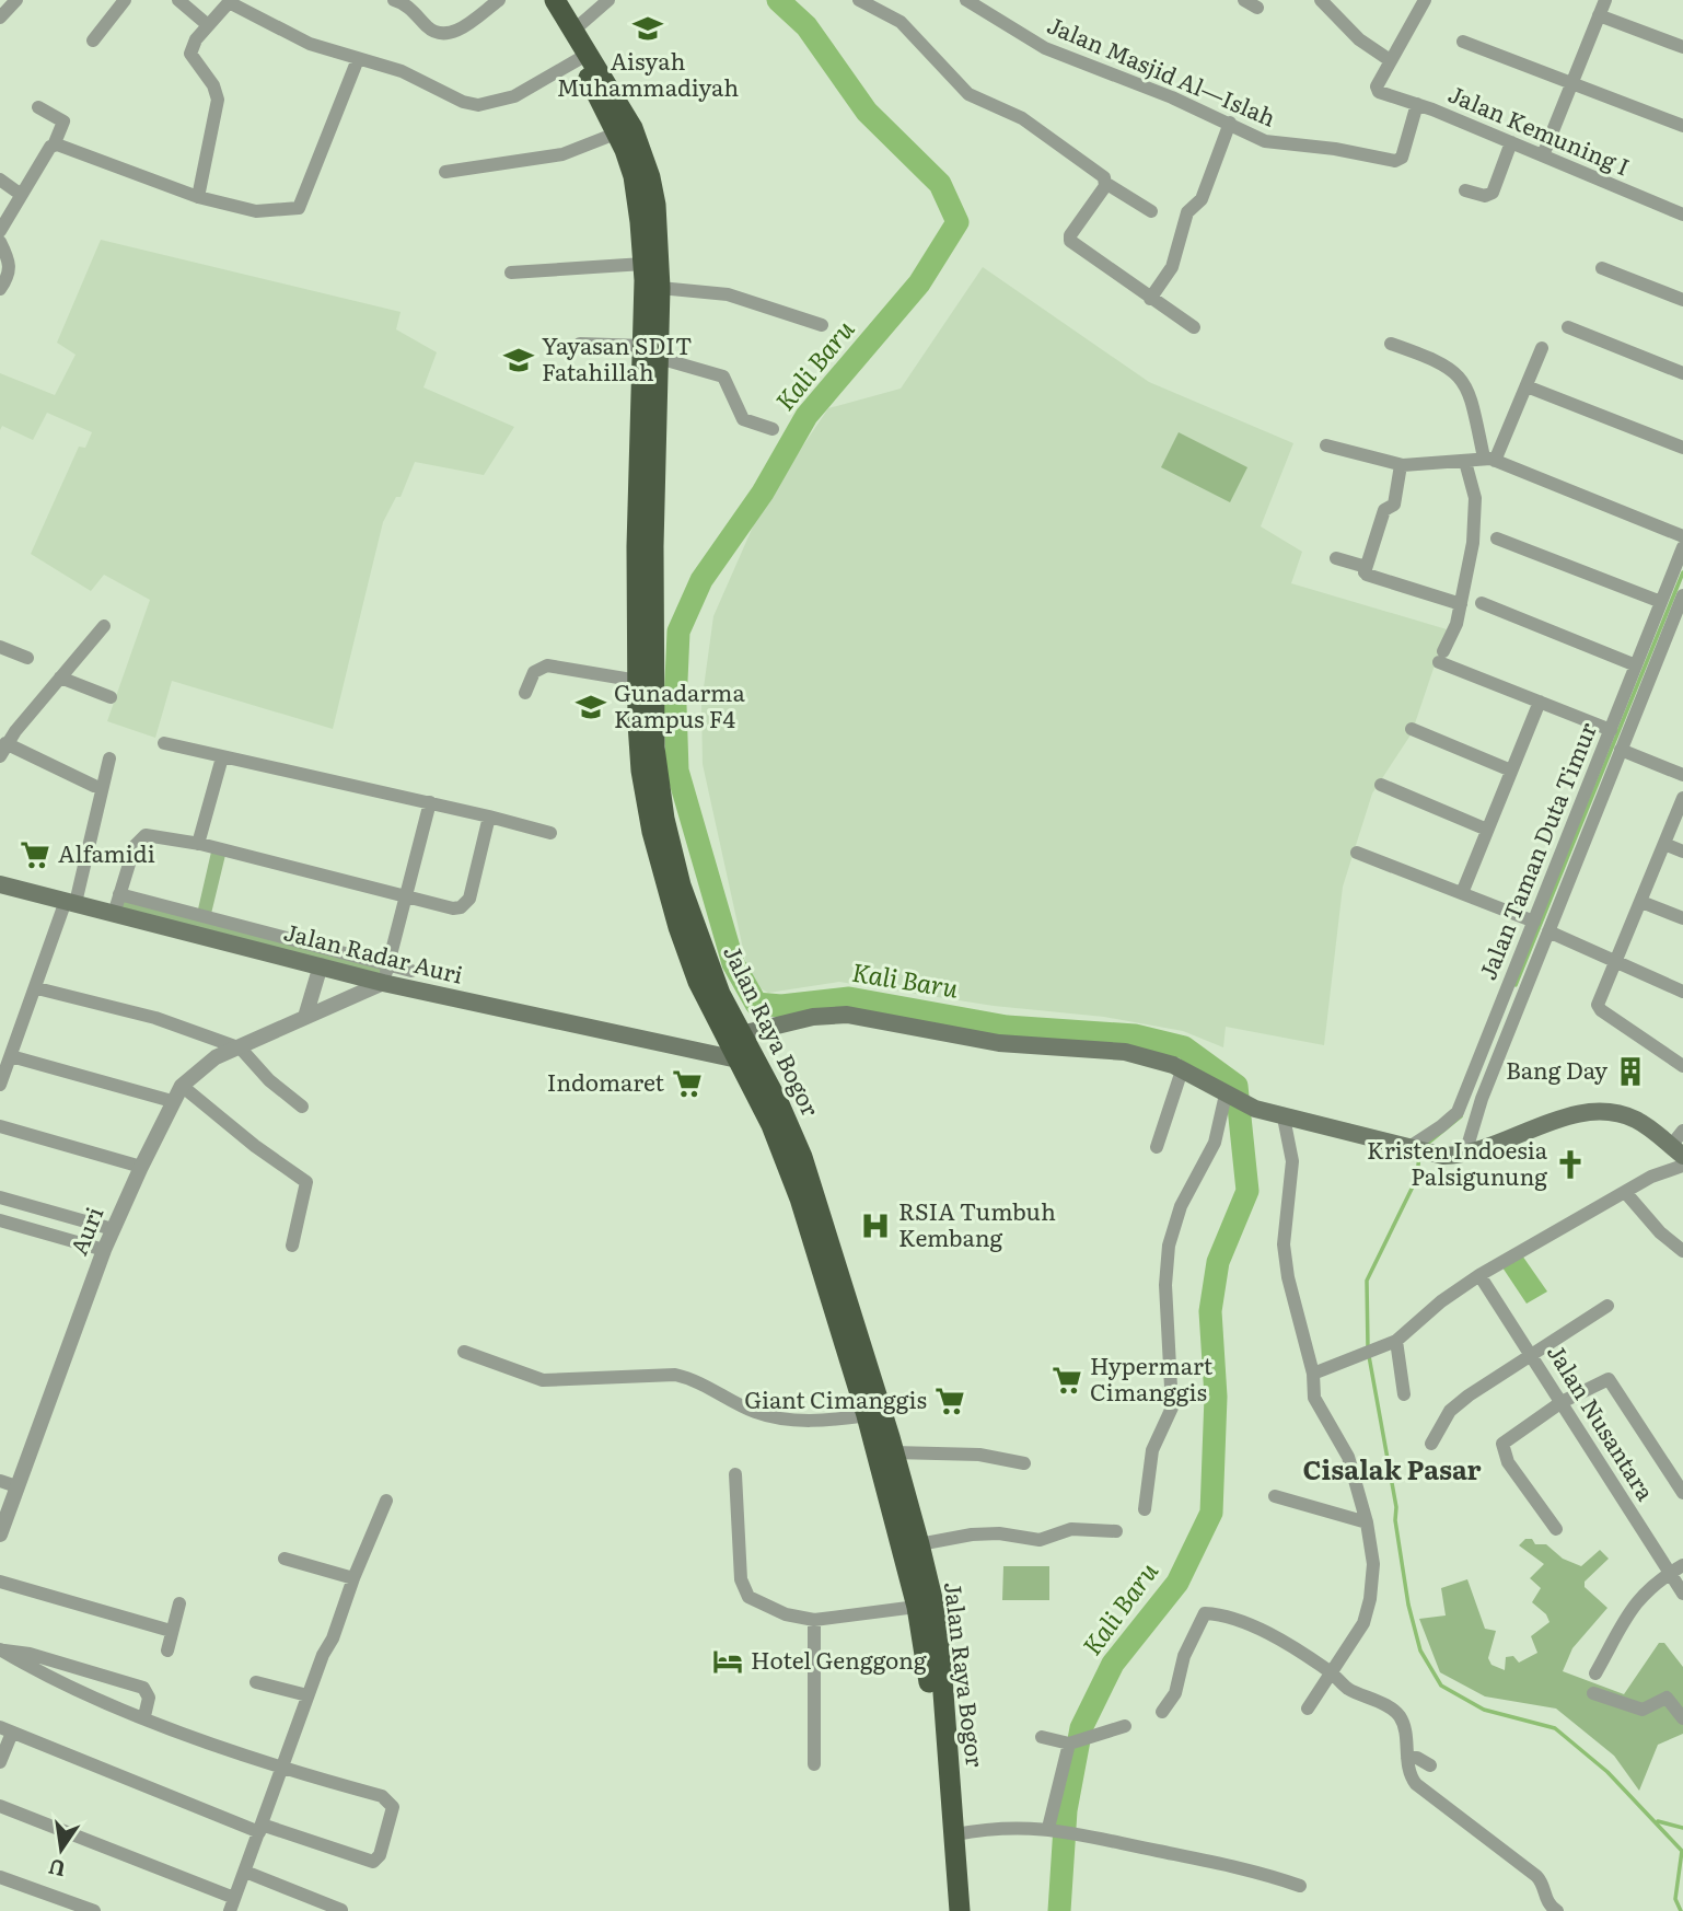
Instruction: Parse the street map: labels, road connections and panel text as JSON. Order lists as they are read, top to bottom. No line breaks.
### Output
{"streets":{"highway":["Jalan Raya Bogor"],"main road":["Jalan Radar Auri"],"street":["Jalan Masjid Al—Islah","Jalan Kemuning I","Jalan Taman Duta Timur","Auri","Jalan Nusantara"]},"crossings":[["Jalan Masjid Al—Islah","Jalan Kemuning I"],["Jalan Radar Auri","Jalan Raya Bogor"],["Jalan Radar Auri","Auri"]],"districts":["Cisalak Pasar"],"water":["Kali Baru"],"places":{"school or university":["Aisyah Muhammadiyah","Yayasan SDIT Fatahillah","Gunadarma Kampus F4"],"supermarket":["Alfamidi","Indomaret","Hypermart Cimanggis","Giant Cimanggis"],"building":["Bang Day"],"church":["Kristen Indoesia Palsigunung"],"hospital":["RSIA Tumbuh Kembang"],"hotel":["Hotel Genggong"]},"north":"bottom"}
